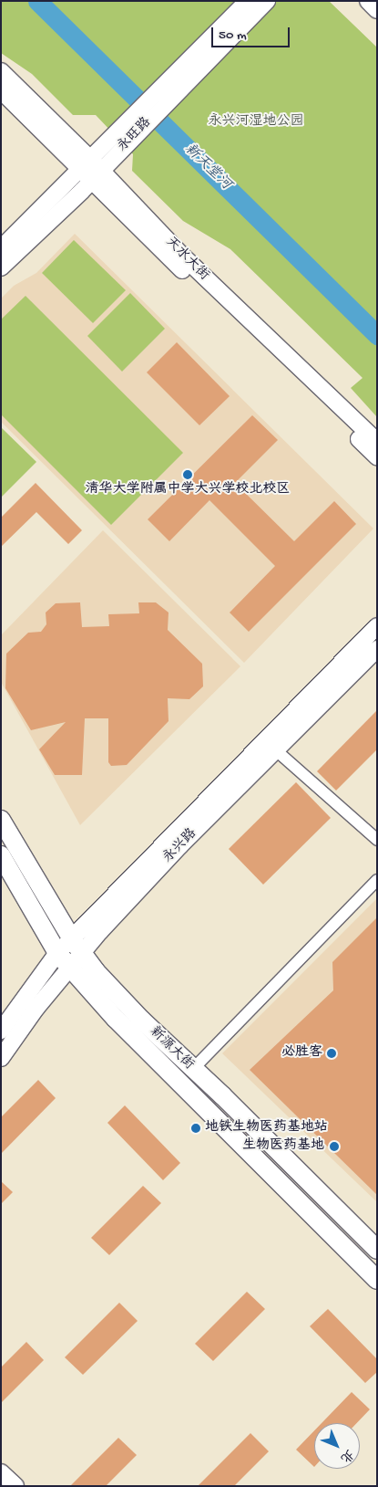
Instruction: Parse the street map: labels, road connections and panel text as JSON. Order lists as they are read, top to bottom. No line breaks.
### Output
{"streets":{"main road":["永旺路","天水大街","永兴路","新源大街"]},"crossings":[["永旺路","天水大街"],["永兴路","新源大街"]],"water":["新天堂河"],"parks":["永兴河湿地公园"],"places":["清华大学附属中学大兴学校北校区","必胜客","地铁生物医药基地站","生物医药基地"],"scale_bar":"50 m","north":"bottom right"}
